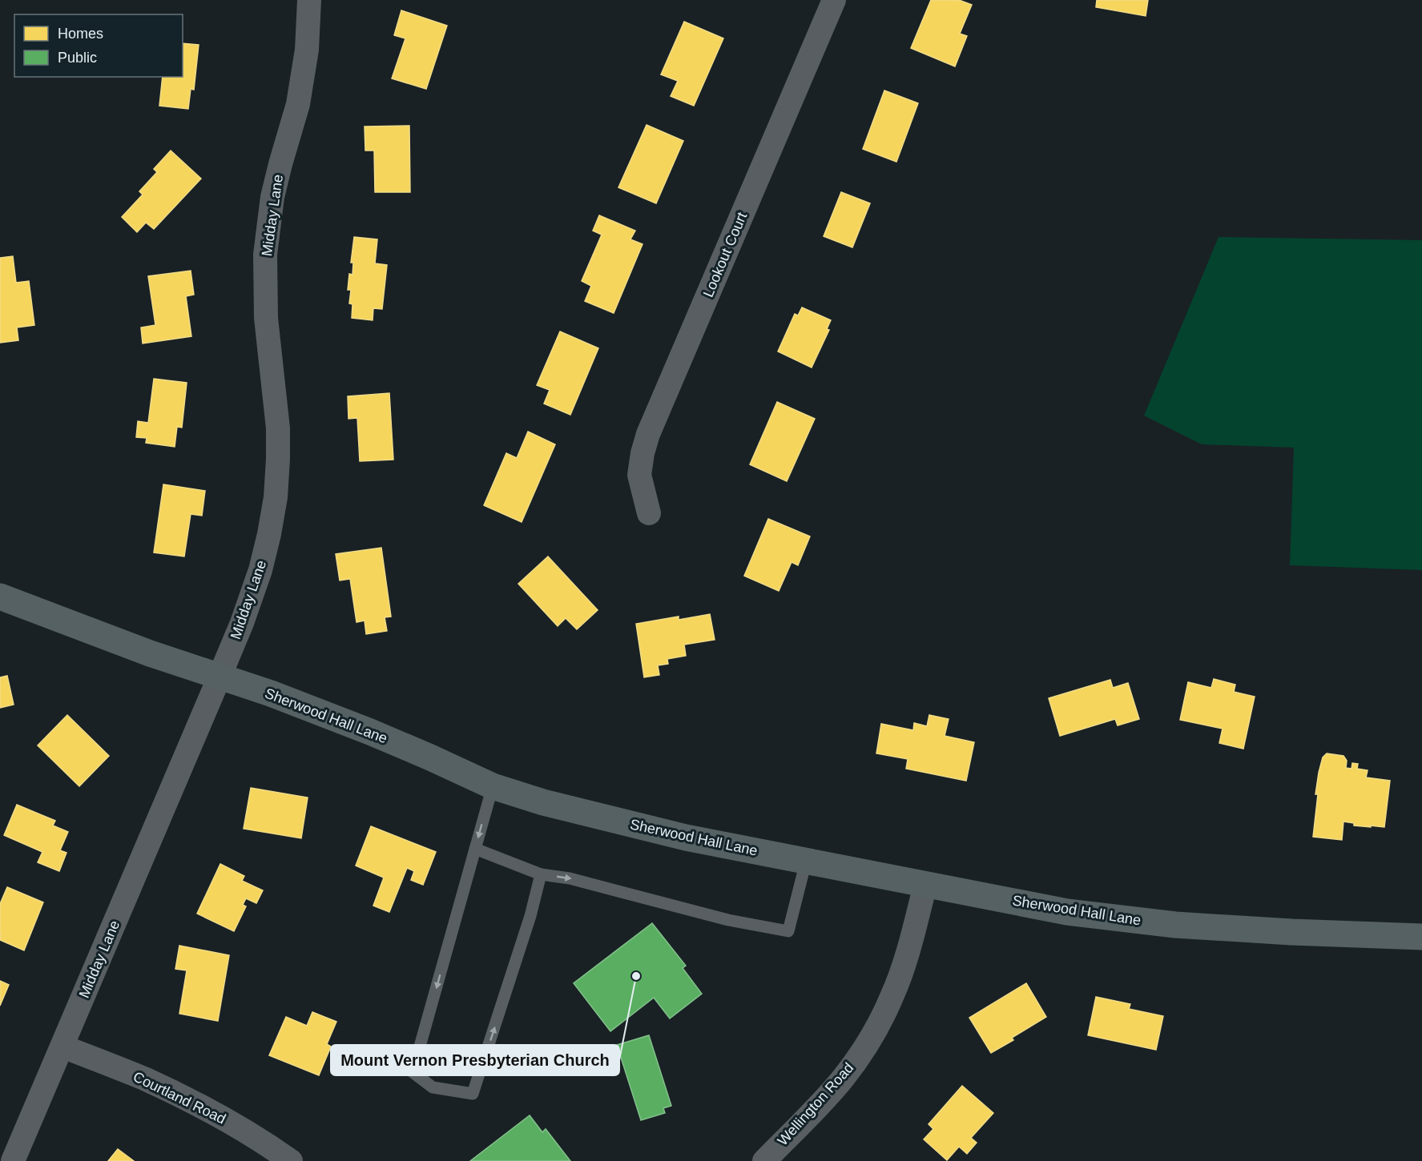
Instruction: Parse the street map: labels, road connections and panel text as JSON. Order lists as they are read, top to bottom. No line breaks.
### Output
{"streets":{"main road":["Sherwood Hall Lane"],"street":["Midday Lane","Lookout Court","Courtland Road","Wellington Road"]},"crossings":[["Midday Lane","Sherwood Hall Lane"],["Midday Lane","Courtland Road"],["Sherwood Hall Lane","Wellington Road"]],"places":["Mount Vernon Presbyterian Church"],"legend":["Homes","Public"]}
